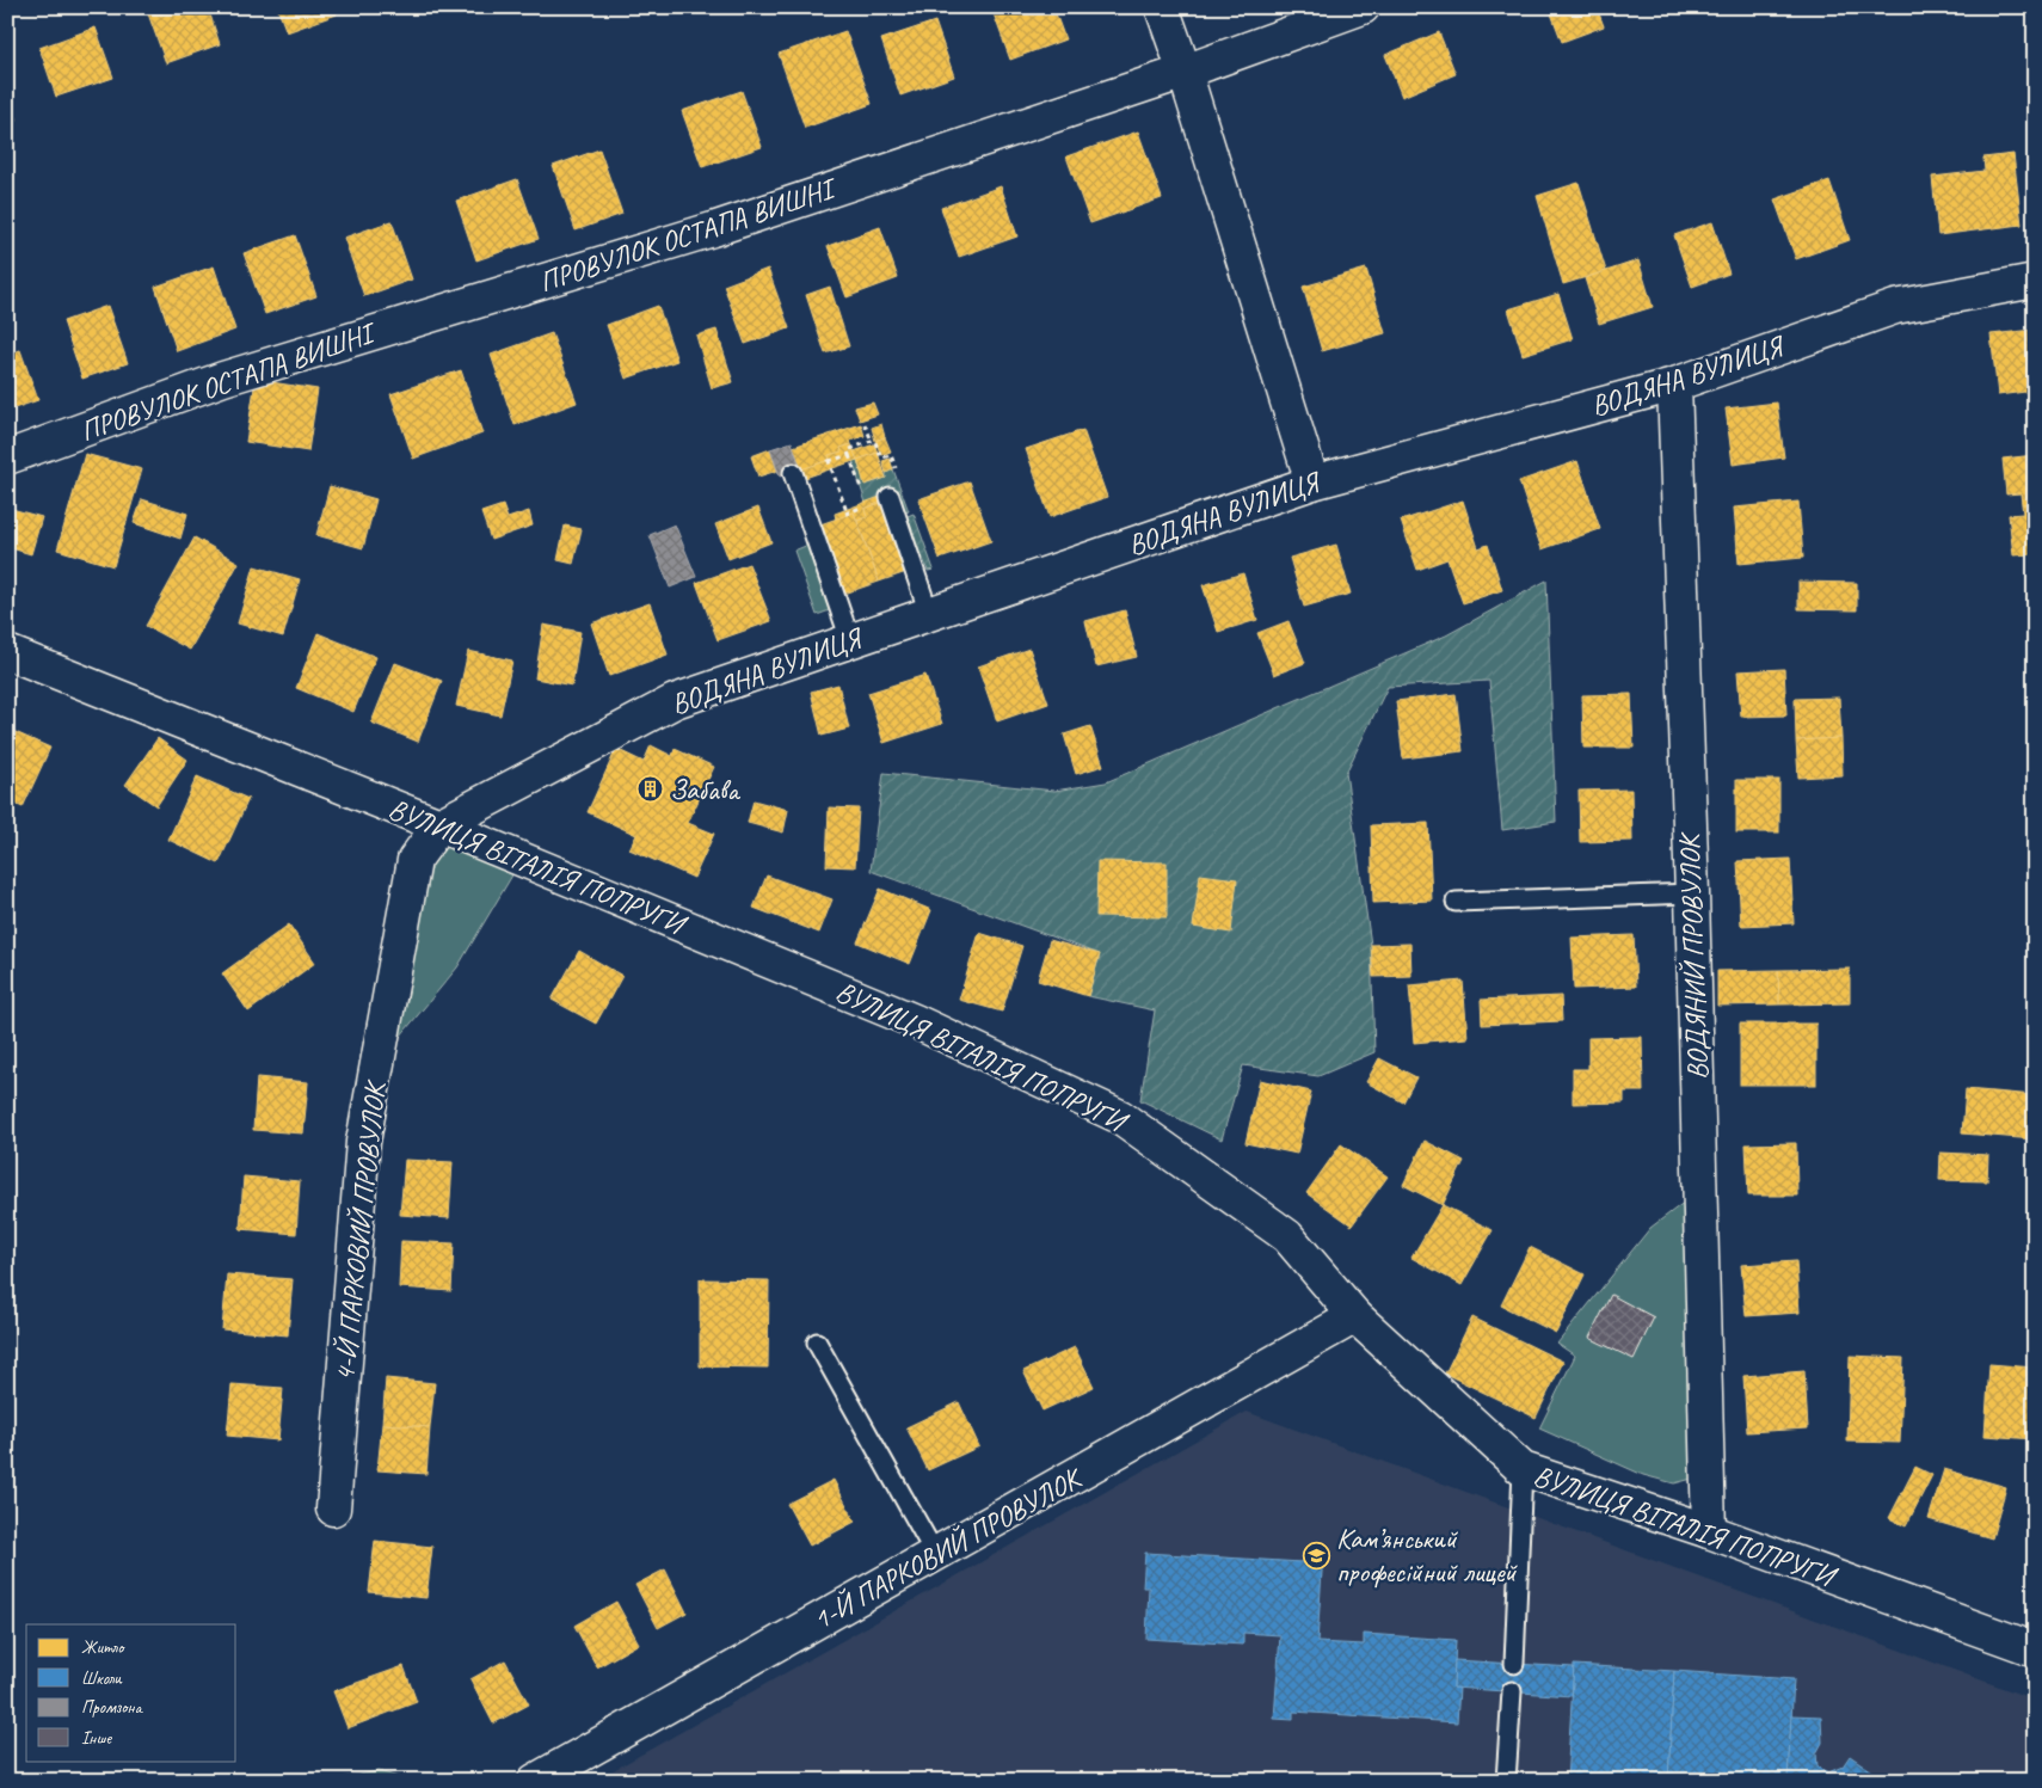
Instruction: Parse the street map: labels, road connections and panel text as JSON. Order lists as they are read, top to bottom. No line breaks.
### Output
{"streets":{"street":["ПРОВУЛОК ОСТАПА ВИШНІ","ВОДЯНА ВУЛИЦЯ","ВУЛИЦЯ ВІТАЛІЯ ПОПРУГИ","ВОДЯНИЙ ПРОВУЛОК","4-Й ПАРКОВИЙ ПРОВУЛОК","1-Й ПАРКОВИЙ ПРОВУЛОК"]},"crossings":[["ВОДЯНА ВУЛИЦЯ","ВУЛИЦЯ ВІТАЛІЯ ПОПРУГИ"],["ВОДЯНА ВУЛИЦЯ","ВОДЯНИЙ ПРОВУЛОК"],["ВОДЯНА ВУЛИЦЯ","4-Й ПАРКОВИЙ ПРОВУЛОК"],["ВУЛИЦЯ ВІТАЛІЯ ПОПРУГИ","ВОДЯНИЙ ПРОВУЛОК"],["ВУЛИЦЯ ВІТАЛІЯ ПОПРУГИ","4-Й ПАРКОВИЙ ПРОВУЛОК"],["ВУЛИЦЯ ВІТАЛІЯ ПОПРУГИ","1-Й ПАРКОВИЙ ПРОВУЛОК"]],"places":{"building":["Забава"],"school or university":["Кам’янський професійний лицей"]},"legend":["Житло","Школи","Промзона","Інше"]}
